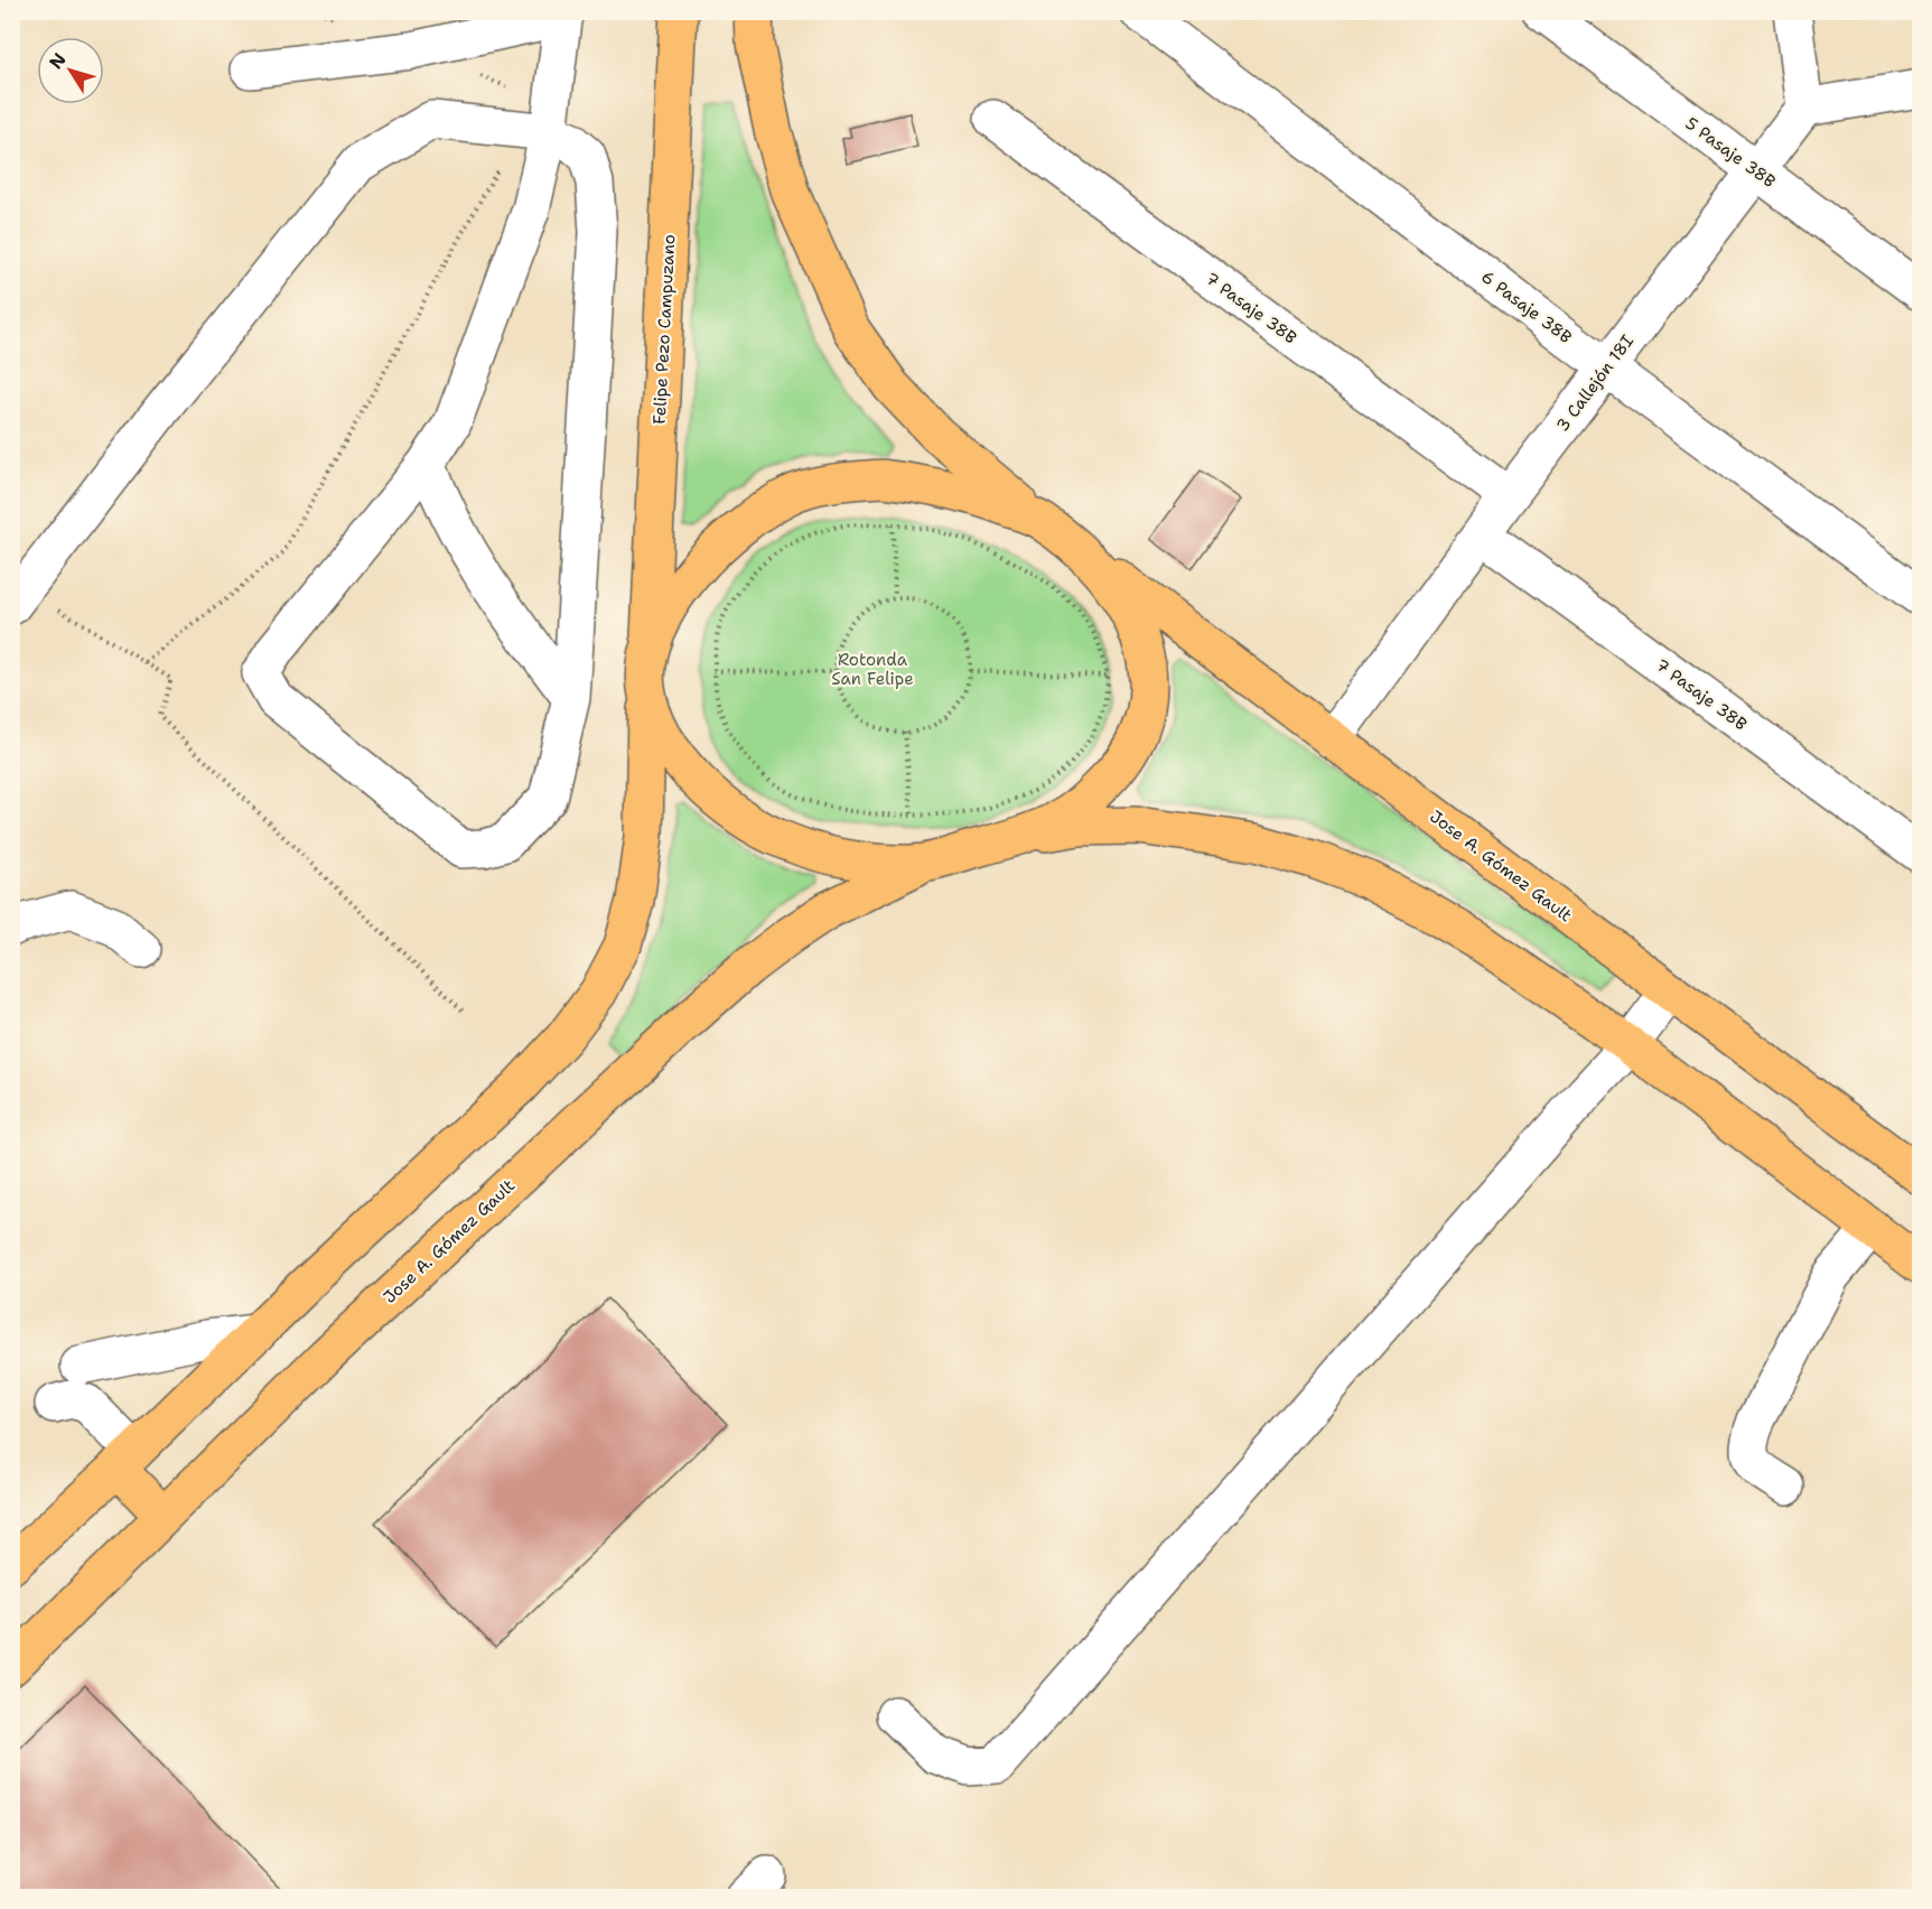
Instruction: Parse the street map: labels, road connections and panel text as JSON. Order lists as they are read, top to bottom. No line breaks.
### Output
{"streets":{"main road":["Felipe Pezo Campuzano","Jose A. Gómez Gault"],"street":["5 Pasaje 38B","6 Pasaje 38B","7 Pasaje 38B","3 Callejón 18I"]},"crossings":[["5 Pasaje 38B","3 Callejón 18I"],["6 Pasaje 38B","3 Callejón 18I"],["7 Pasaje 38B","3 Callejón 18I"],["3 Callejón 18I","Jose A. Gómez Gault"]],"parks":["Rotonda San Felipe"],"north":"top left"}
